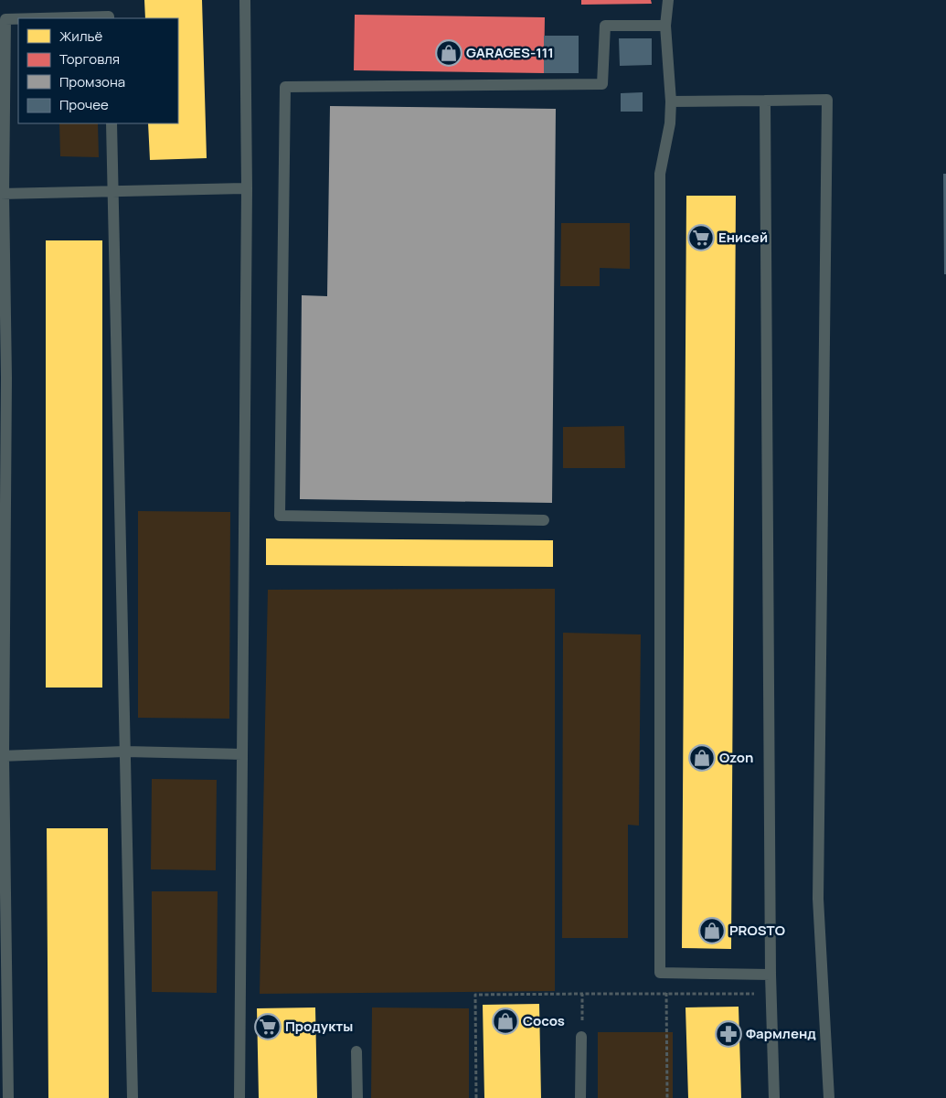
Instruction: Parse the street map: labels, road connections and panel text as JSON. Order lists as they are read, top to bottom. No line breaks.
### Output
{"places":{"shop":["GARAGES-111","Ozon","PROSTO","Cocos"],"supermarket":["Енисей","Продукты"],"pharmacy":["Фармленд"]},"legend":["Жильё","Торговля","Промзона","Прочее"]}
